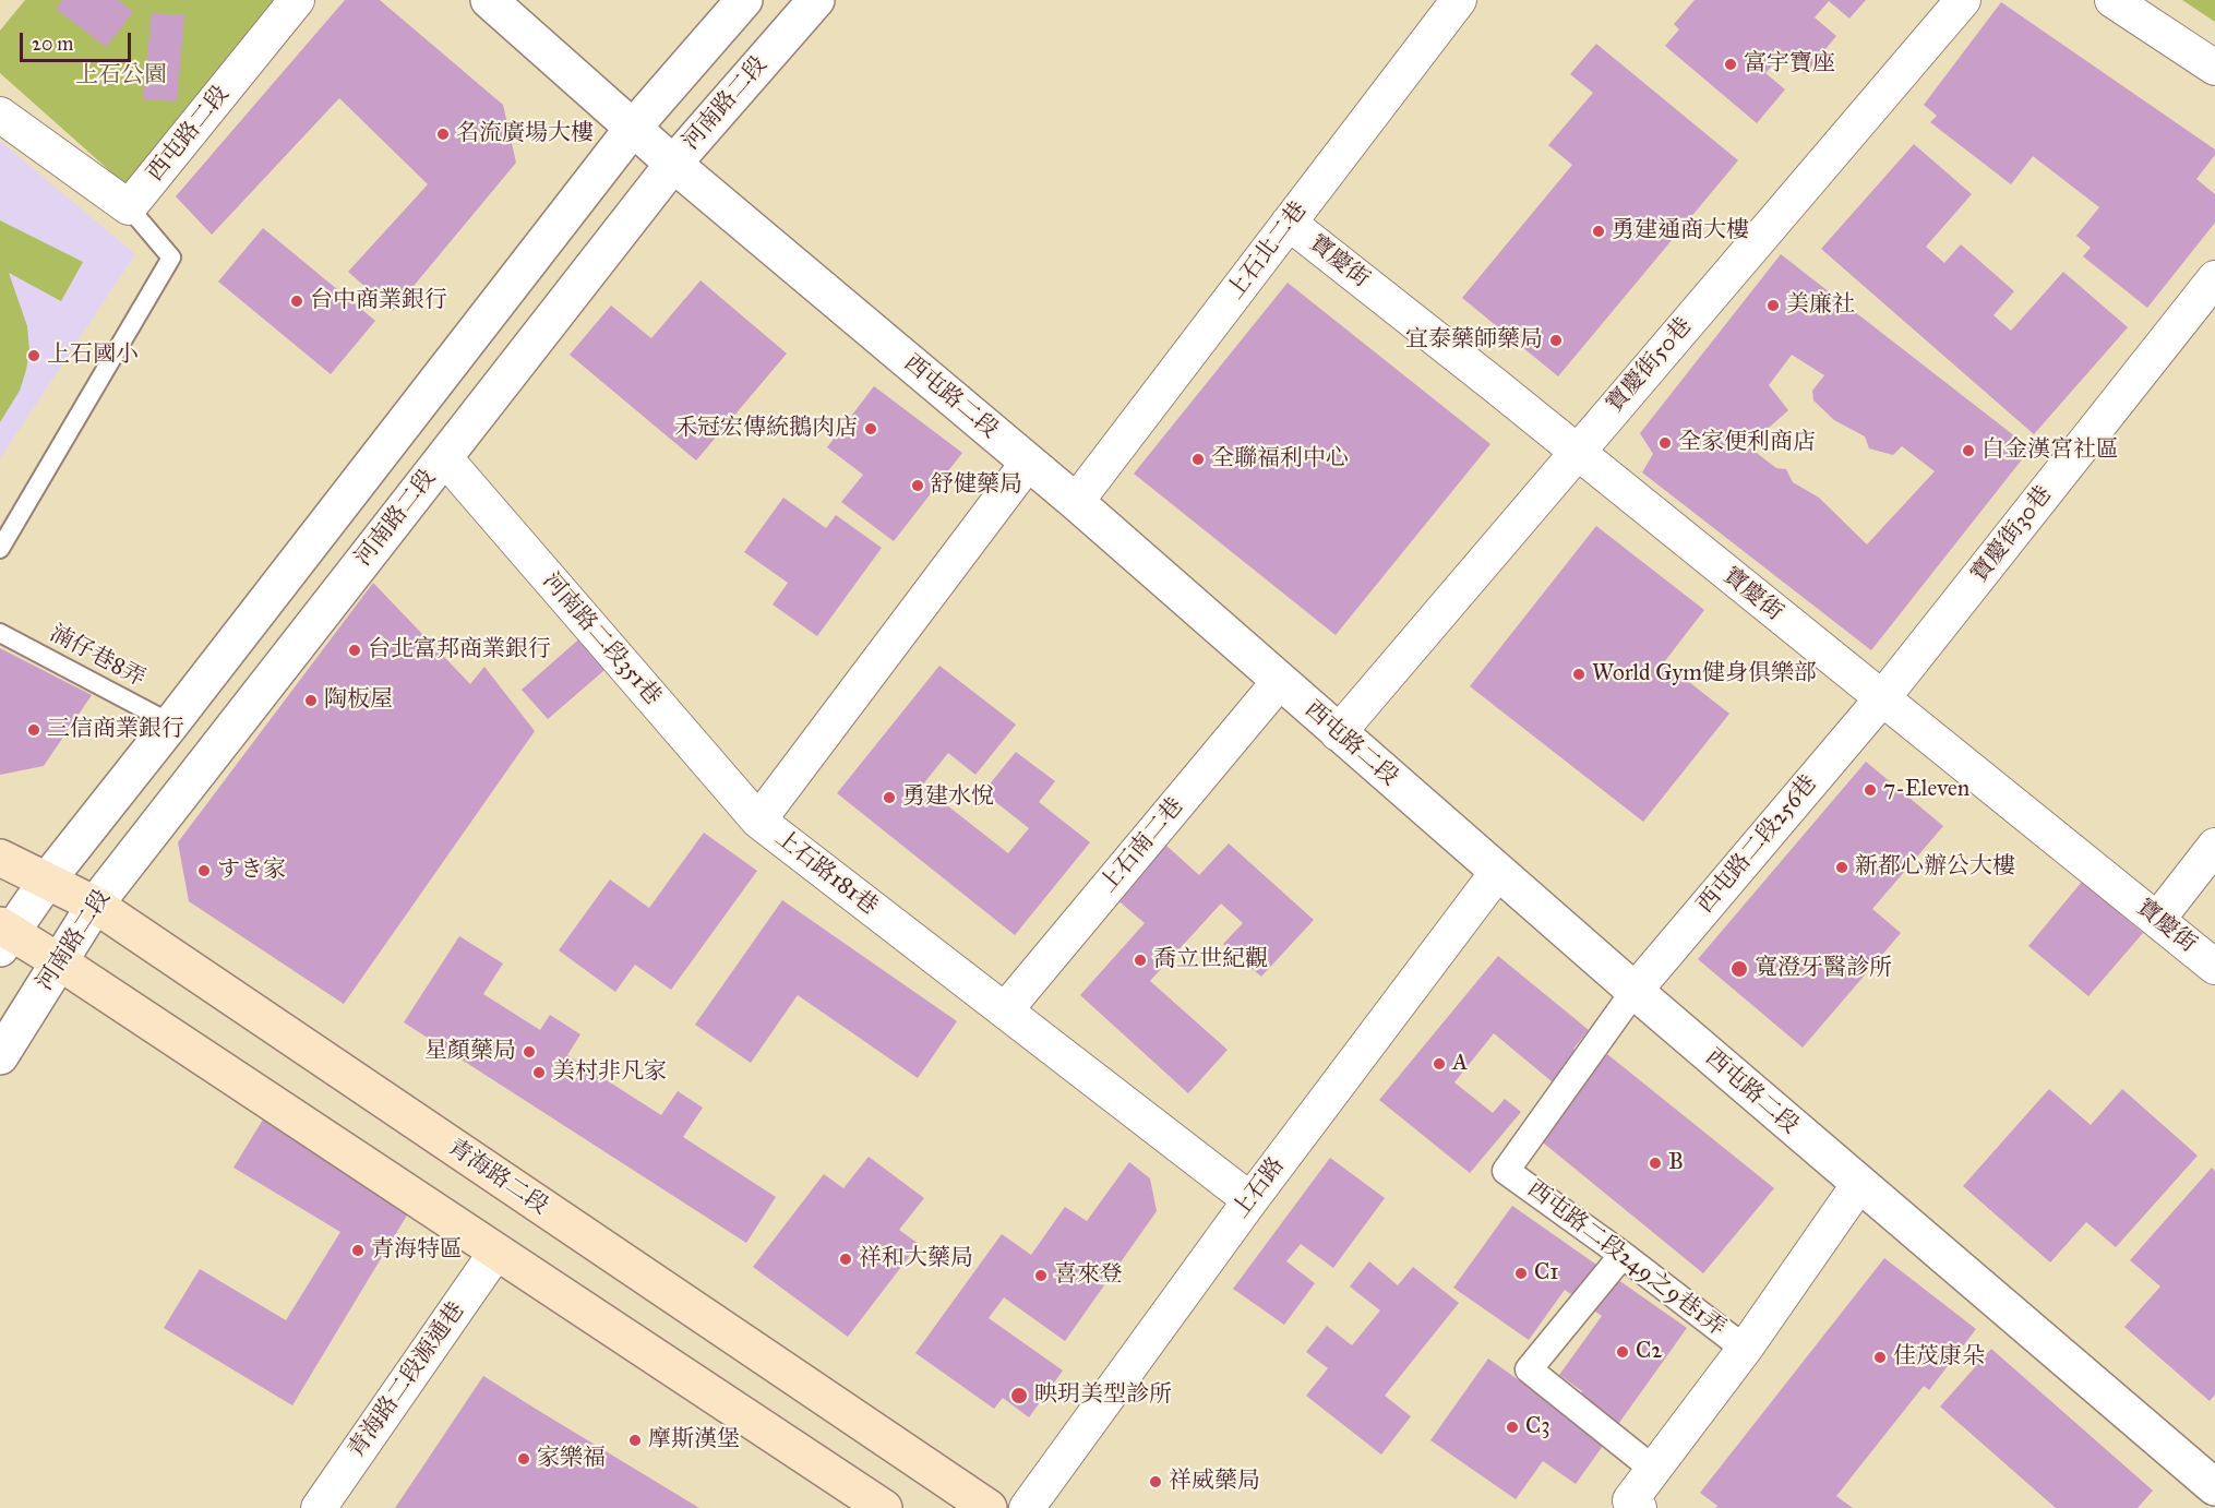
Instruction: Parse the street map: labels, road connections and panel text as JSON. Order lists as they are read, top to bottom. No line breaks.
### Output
{"streets":{"main road":["青海路二段"],"street":["河南路二段","西屯路二段","上石北二巷","寶慶街","寶慶街50巷","寶慶街30巷","河南路二段351巷","西屯路二段256巷","上石南二巷","上石路181巷","上石路","西屯路二段249之9巷1弄","青海路二段源通巷"],"lane":["湳仔巷8弄"]},"crossings":[["河南路二段","西屯路二段"],["河南路二段","河南路二段351巷"],["河南路二段","青海路二段"],["西屯路二段","上石北二巷"],["西屯路二段","寶慶街50巷"],["西屯路二段","西屯路二段256巷"],["西屯路二段","上石南二巷"],["西屯路二段","上石路181巷"],["西屯路二段","上石路"],["西屯路二段","西屯路二段249之9巷1弄"],["上石北二巷","寶慶街"],["寶慶街","寶慶街50巷"],["寶慶街","寶慶街30巷"],["寶慶街","西屯路二段256巷"],["寶慶街30巷","西屯路二段256巷"],["河南路二段351巷","上石路181巷"],["西屯路二段256巷","西屯路二段249之9巷1弄"],["上石南二巷","上石路181巷"],["上石路181巷","上石路"]],"parks":["上石公園"],"places":["富宇寶座","名流廣場大樓","勇建通商大樓","台中商業銀行","美廉社","宜泰藥師藥局","上石國小","禾冠宏傳統鵝肉店","全家便利商店","白金漢宮社區","全聯福利中心","舒健藥局","台北富邦商業銀行","World Gym健身俱樂部","陶板屋","三信商業銀行","7-Eleven","勇建水悅","新都心辦公大樓","すき家","喬立世紀觀","寬澄牙醫診所","星顏藥局","A","美村非凡家","B","青海特區","祥和大藥局","C1","喜來登","C2","佳茂康朵","映玥美型診所","C3","摩斯漢堡","家樂福","祥威藥局"],"scale_bar":"20 m"}
